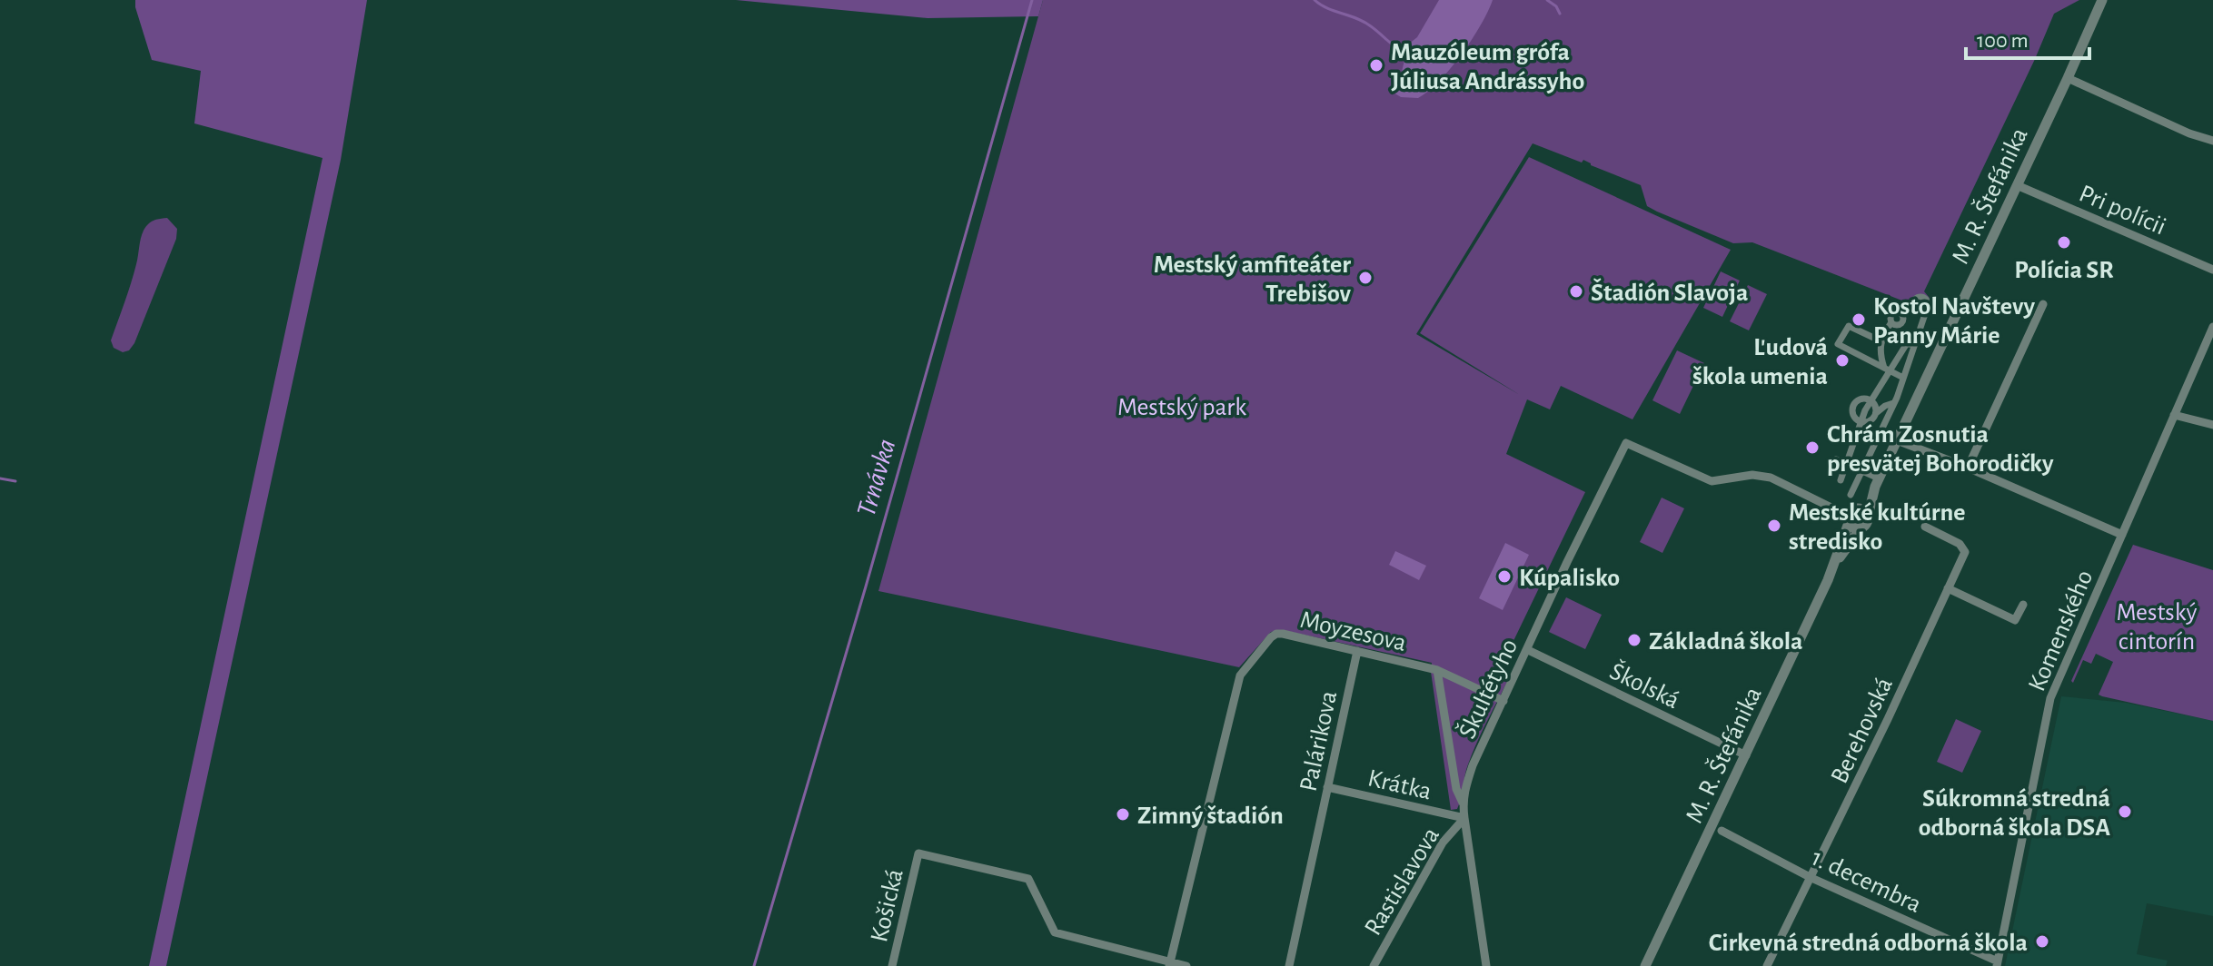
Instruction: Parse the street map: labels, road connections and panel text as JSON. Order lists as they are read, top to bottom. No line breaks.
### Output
{"streets":{"street":["M. R. Štefánika","Pri polícii","Moyzesova","Komenského","Školská","Škultétyho","Berehovská","Palárikova","Krátka","1. decembra","Rastislavova","Košická"]},"crossings":[["M. R. Štefánika","Pri polícii"],["M. R. Štefánika","Školská"],["M. R. Štefánika","Škultétyho"],["Moyzesova","Škultétyho"],["Moyzesova","Palárikova"],["Moyzesova","Košická"],["Komenského","1. decembra"],["Školská","Škultétyho"],["Škultétyho","Krátka"],["Škultétyho","Rastislavova"],["Berehovská","1. decembra"],["Palárikova","Krátka"],["Krátka","Rastislavova"]],"water":["Trnávka"],"parks":["Mestský park","Mestský cintorín"],"places":["Mauzóleum grófa Júliusa Andrássyho","Polícia SR","Mestský amfiteáter Trebišov","Štadión Slavoja","Kostol Navštevy Panny Márie","Ľudová škola umenia","Chrám Zosnutia presvätej Bohorodičky","Mestské kultúrne stredisko","Kúpalisko","Základná škola","Súkromná stredná odborná škola DSA","Zimný štadión","Cirkevná stredná odborná škola"],"scale_bar":"100 m"}
